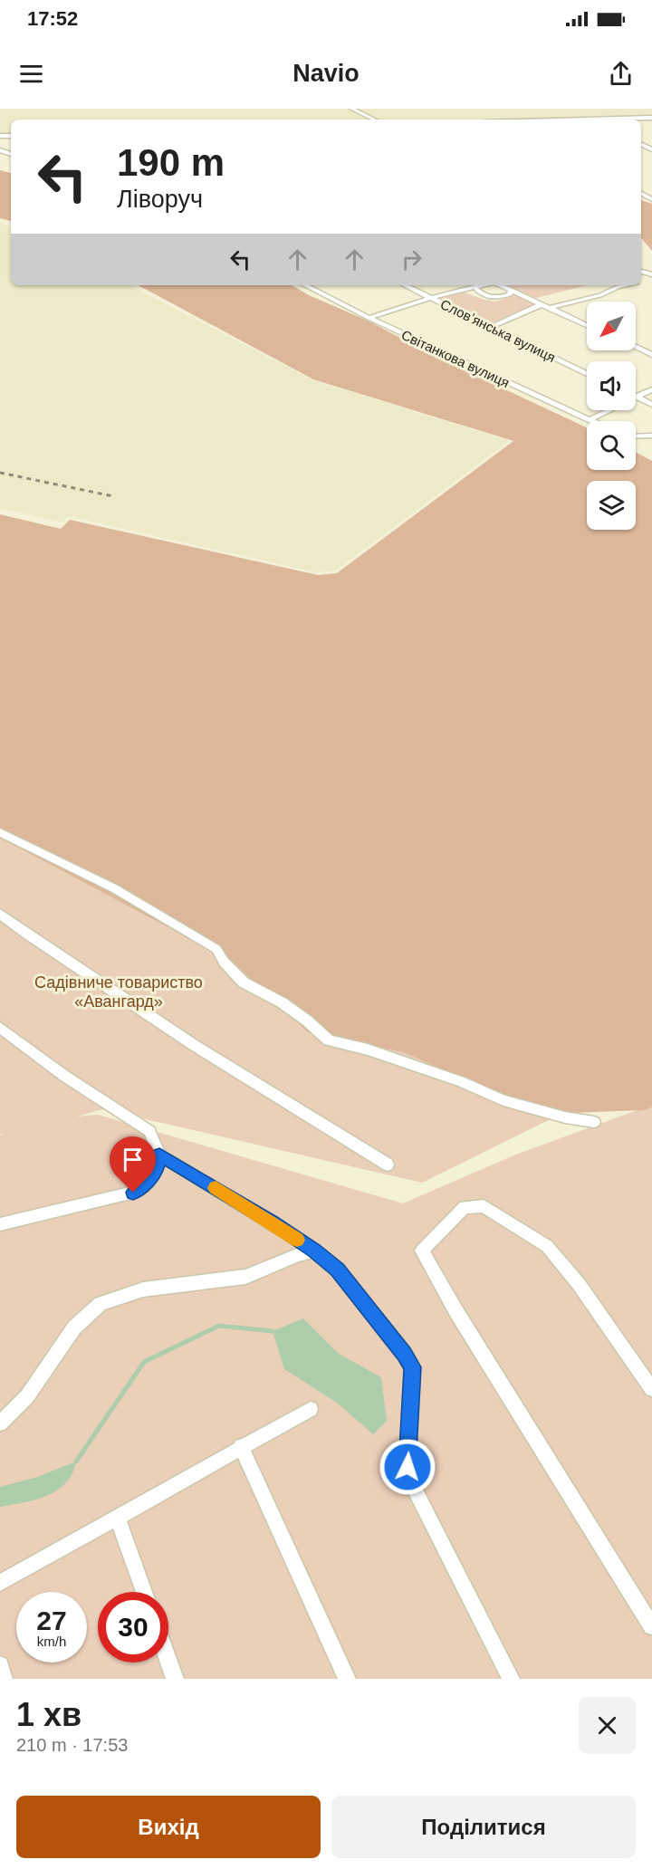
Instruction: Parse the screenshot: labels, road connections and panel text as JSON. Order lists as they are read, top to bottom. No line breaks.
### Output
{"streets":{"street":["Словʼянська вулиця","Світанкова вулиця"]},"parks":["Садівниче товариство «Авангард»"],"north":"bottom left","page":{"status":"17:52","header":"Navio","turn":["190 m","Ліворуч"],"speed":"27 km/h","limit":"30","heading":["1 хв","210 m · 17:53"],"buttons":["Вихід","Поділитися"]}}
